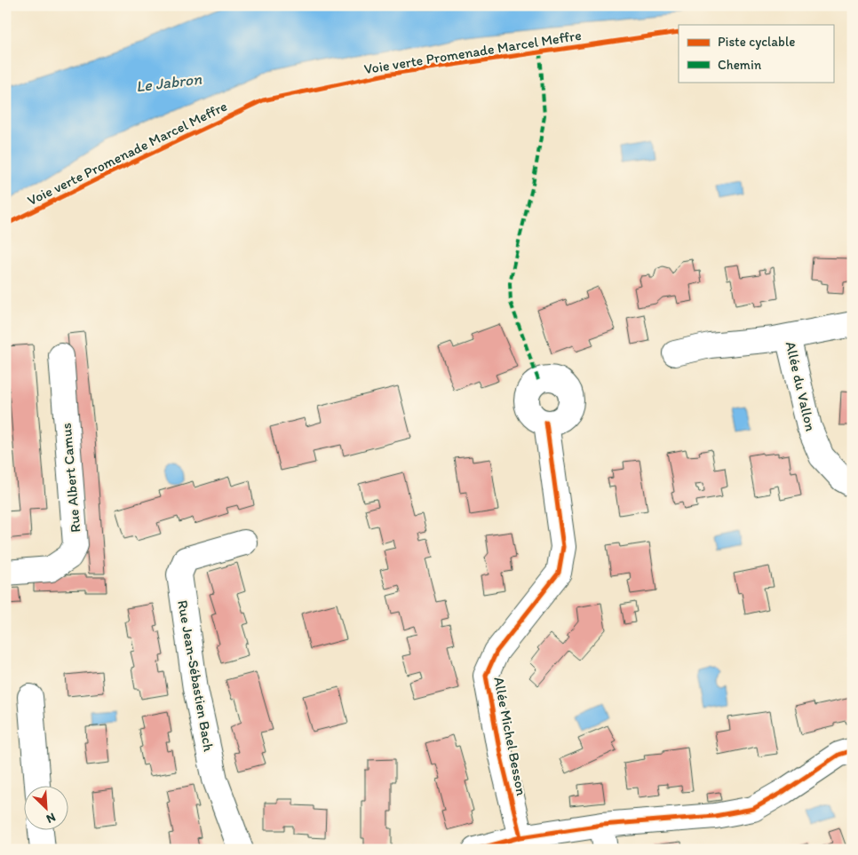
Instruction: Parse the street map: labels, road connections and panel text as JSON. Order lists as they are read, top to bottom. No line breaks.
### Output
{"streets":{"street":["Allée du Vallon","Rue Albert Camus","Rue Jean-Sébastien Bach","Allée Michel Besson"],"cycle path":["Voie verte Promenade Marcel Meffre"]},"water":["Le Jabron"],"legend":["Piste cyclable","Chemin"],"north":"bottom right"}
